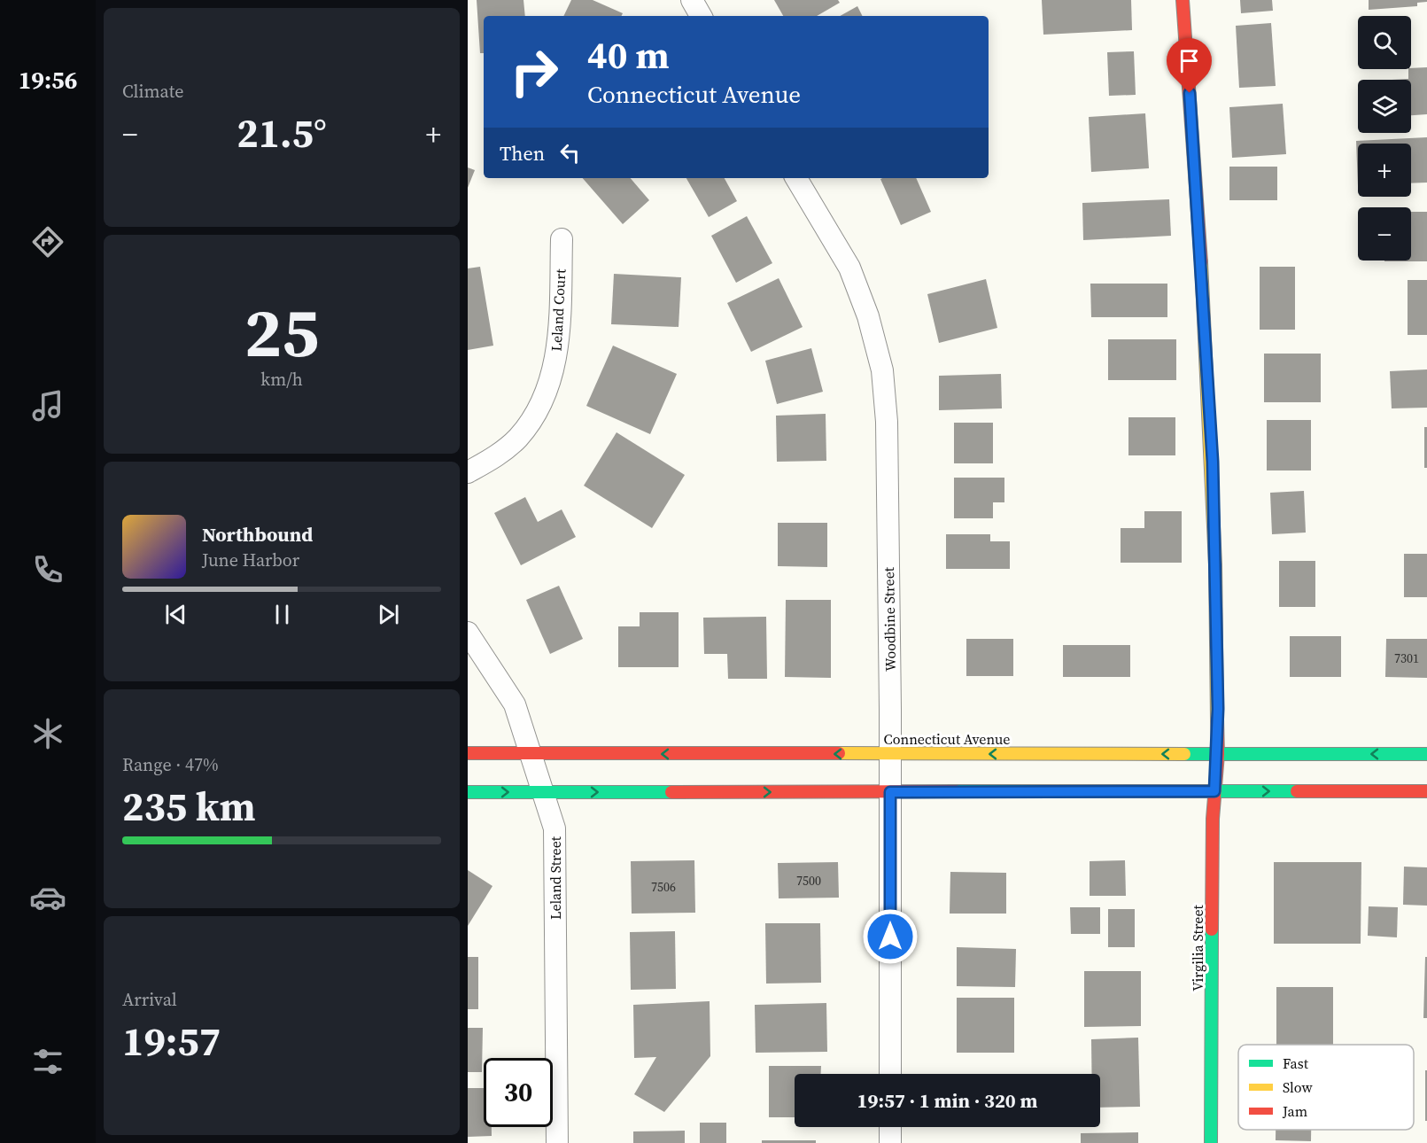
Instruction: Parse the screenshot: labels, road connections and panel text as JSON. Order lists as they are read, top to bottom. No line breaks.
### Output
{"streets":{"main road":["Connecticut Avenue","Virgilia Street"],"street":["Leland Court","Woodbine Street","Leland Street"]},"crossings":[["Woodbine Street","Connecticut Avenue"],["Connecticut Avenue","Leland Street"],["Connecticut Avenue","Virgilia Street"]],"house_numbers":["7301","7500","7506"],"legend":["Fast","Slow","Jam"],"page":{"tabs":"19:56","tile":["Climate",["25","km/h"],["Range · 47%","235 km"],["Arrival","19:57"]],"map_buttons":["+","−"],"turn":["40 m","Connecticut Avenue"],"heat":["−","21.5°","+"],"then":"Then","song":["Northbound","June Harbor"],"limit":"30","trip":"19:57 · 1 min · 320 m"}}
